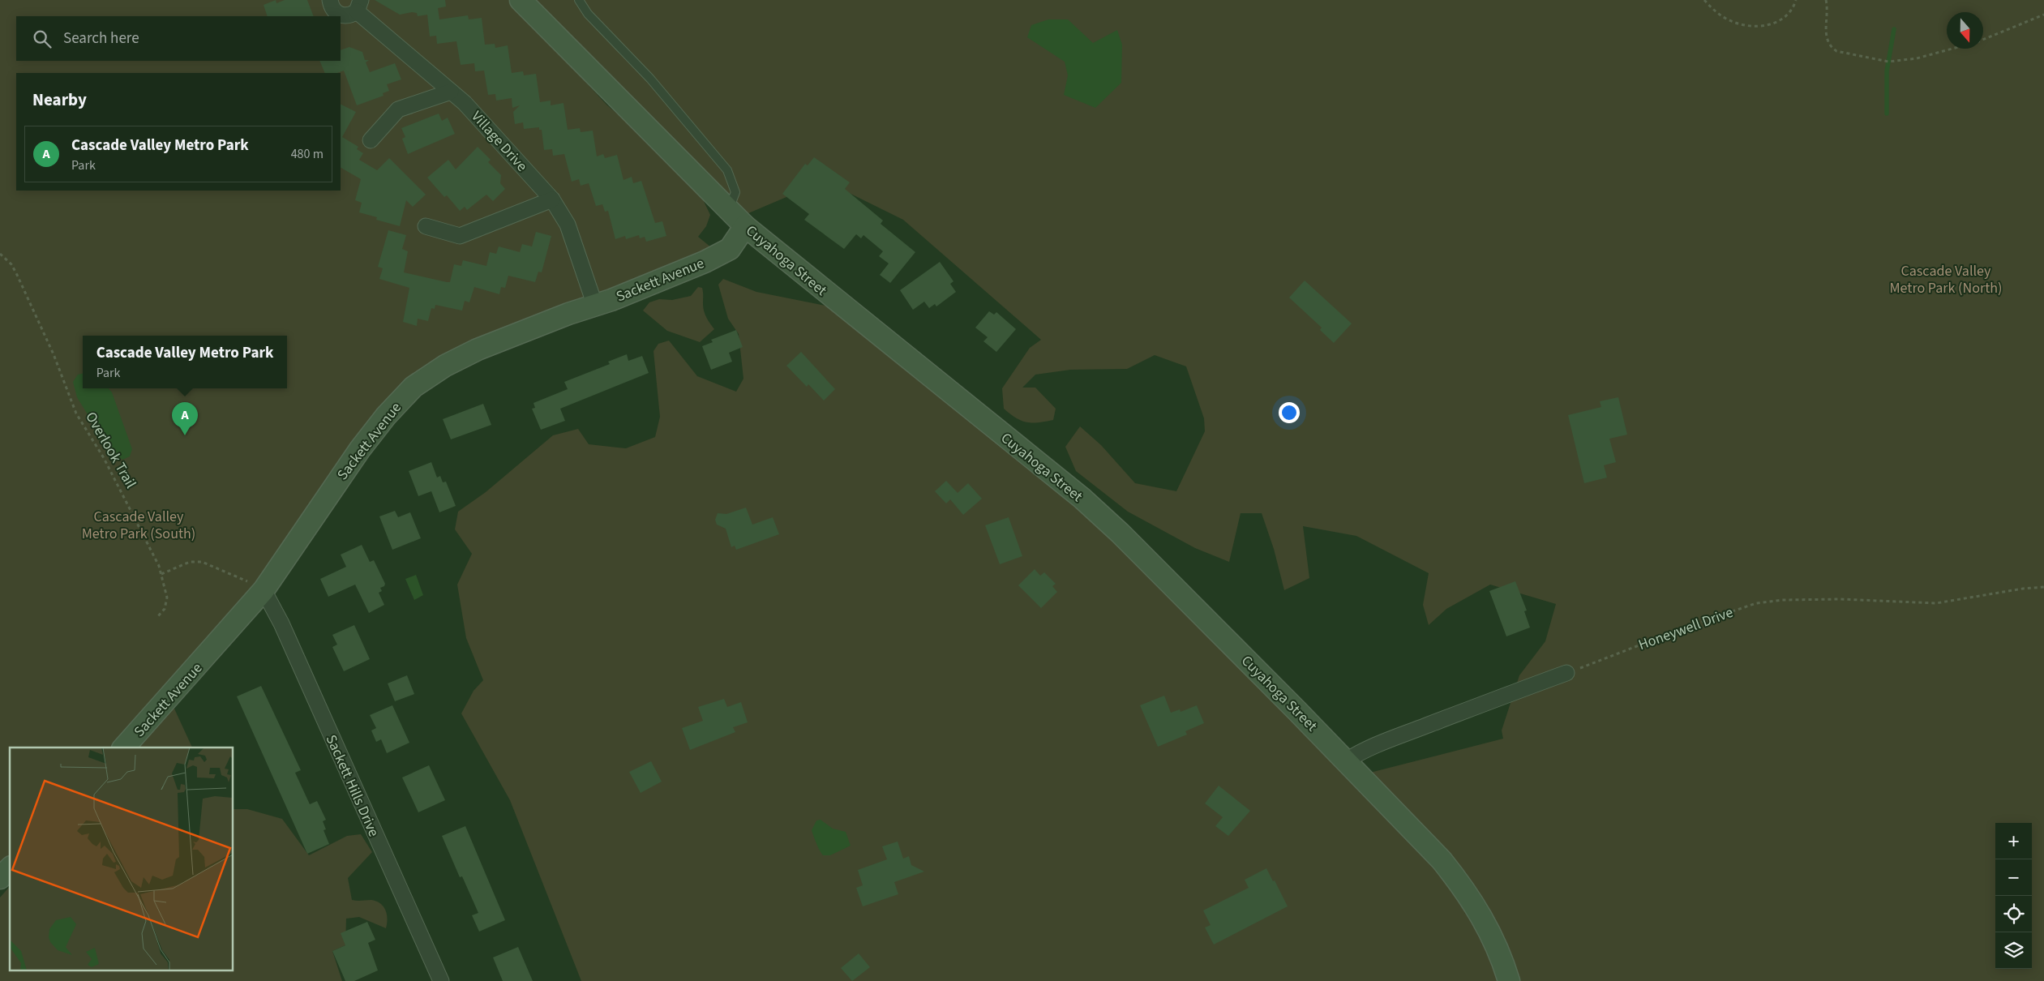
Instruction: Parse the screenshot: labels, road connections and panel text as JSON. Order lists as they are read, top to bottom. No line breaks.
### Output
{"streets":{"street":["Village Drive","Cuyahoga Street","Sackett Avenue","Sackett Hills Drive"],"path":["Overlook Trail","Honeywell Drive"]},"crossings":[["Village Drive","Sackett Avenue"],["Cuyahoga Street","Sackett Avenue"],["Sackett Avenue","Sackett Hills Drive"]],"parks":["Cascade Valley Metro Park (North)","Cascade Valley Metro Park (South)"],"north":"bottom","page":{"search":"Search here","heading":"Nearby","list":[{"mark":"A","name":"Cascade Valley Metro Park","note":"Park","value":"480 m"}],"popup":["Cascade Valley Metro Park","Park"],"pins":"A","map_buttons":["+","−"]}}
